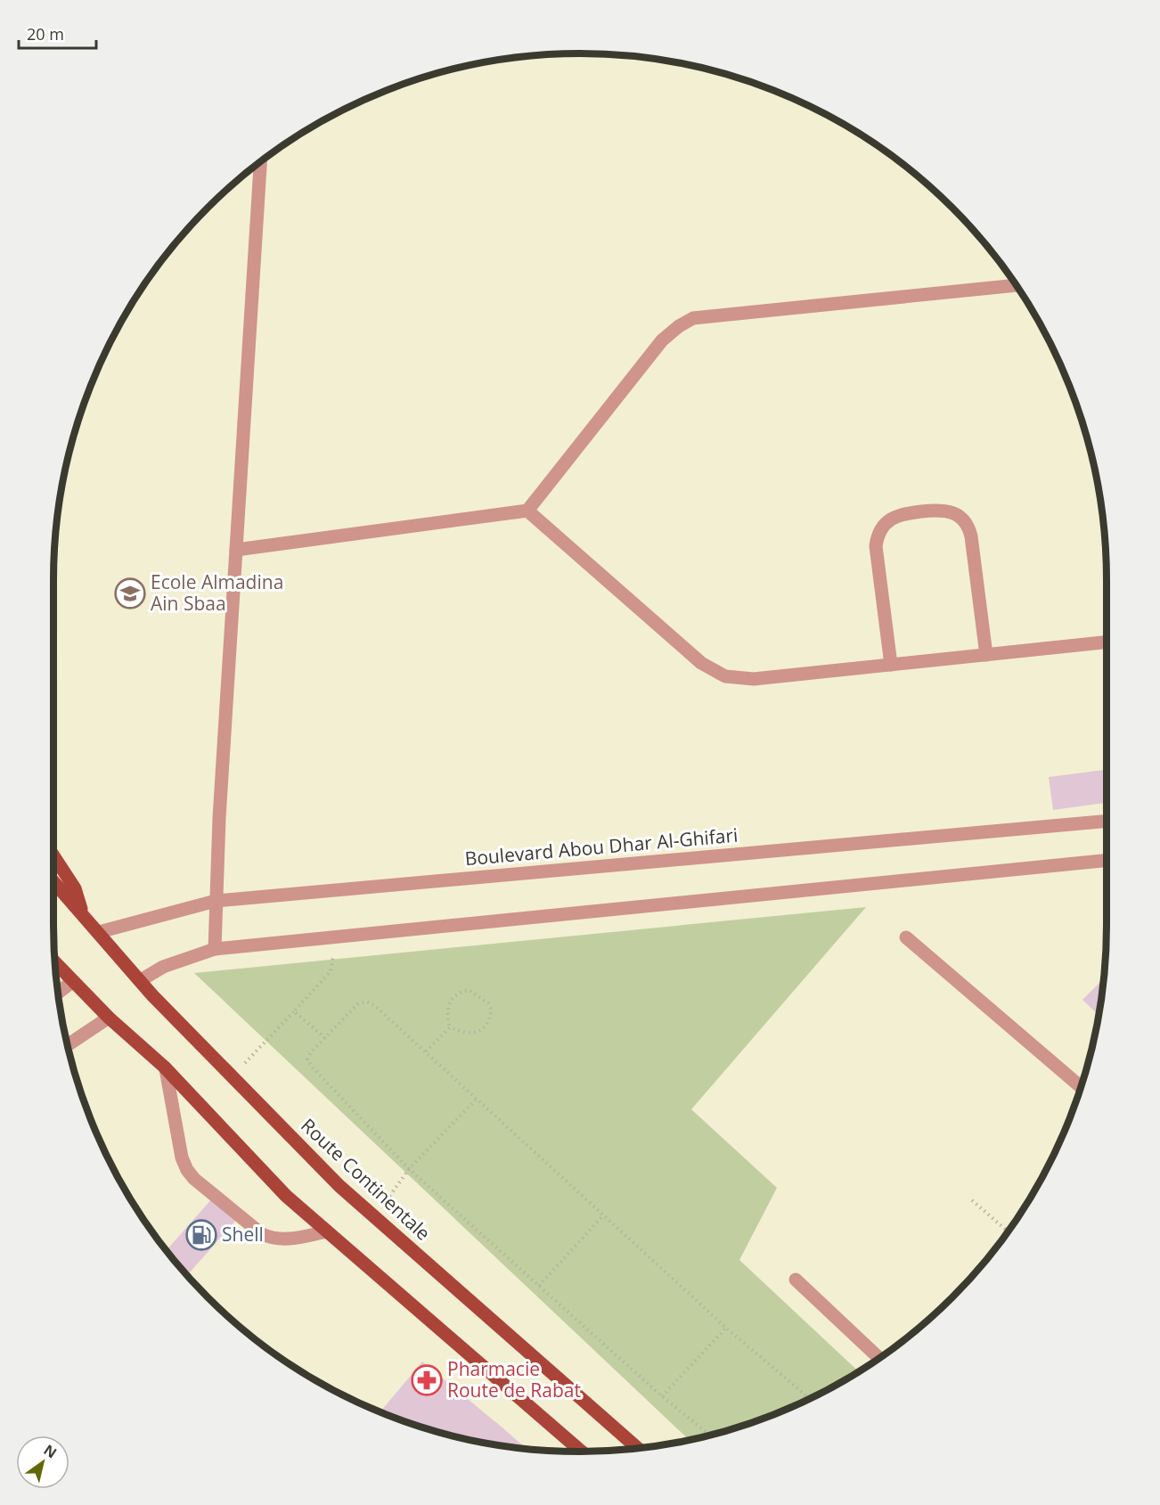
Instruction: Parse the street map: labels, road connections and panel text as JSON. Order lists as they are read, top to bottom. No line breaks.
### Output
{"streets":{"main road":["Route Continentale"],"street":["Boulevard Abou Dhar Al-Ghifari"]},"crossings":[["Boulevard Abou Dhar Al-Ghifari","Route Continentale"]],"places":{"school or university":["Ecole Almadina Ain Sbaa"],"fuel station":["Shell"],"pharmacy":["Pharmacie Route de Rabat"]},"scale_bar":"20 m","north":"top right"}
